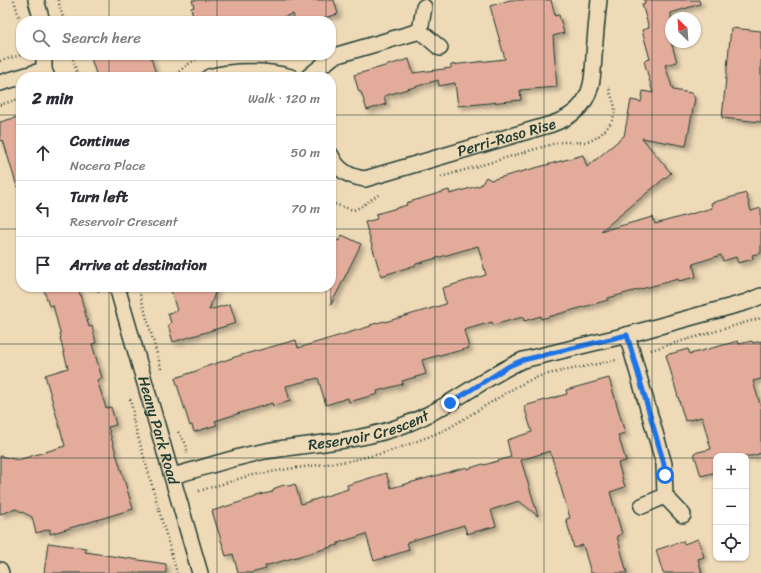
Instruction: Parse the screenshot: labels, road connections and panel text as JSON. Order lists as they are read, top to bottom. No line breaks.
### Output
{"streets":{"street":["Perri-Raso Rise","Reservoir Crescent","Heany Park Road"]},"crossings":[["Reservoir Crescent","Heany Park Road"]],"north":"top left","page":{"search":"Search here","heading":["2 min","Walk · 120 m"],"list":[["Continue","Nocera Place","50 m"],["Turn left","Reservoir Crescent","70 m"],"Arrive at destination"],"map_buttons":["+","−"]}}
